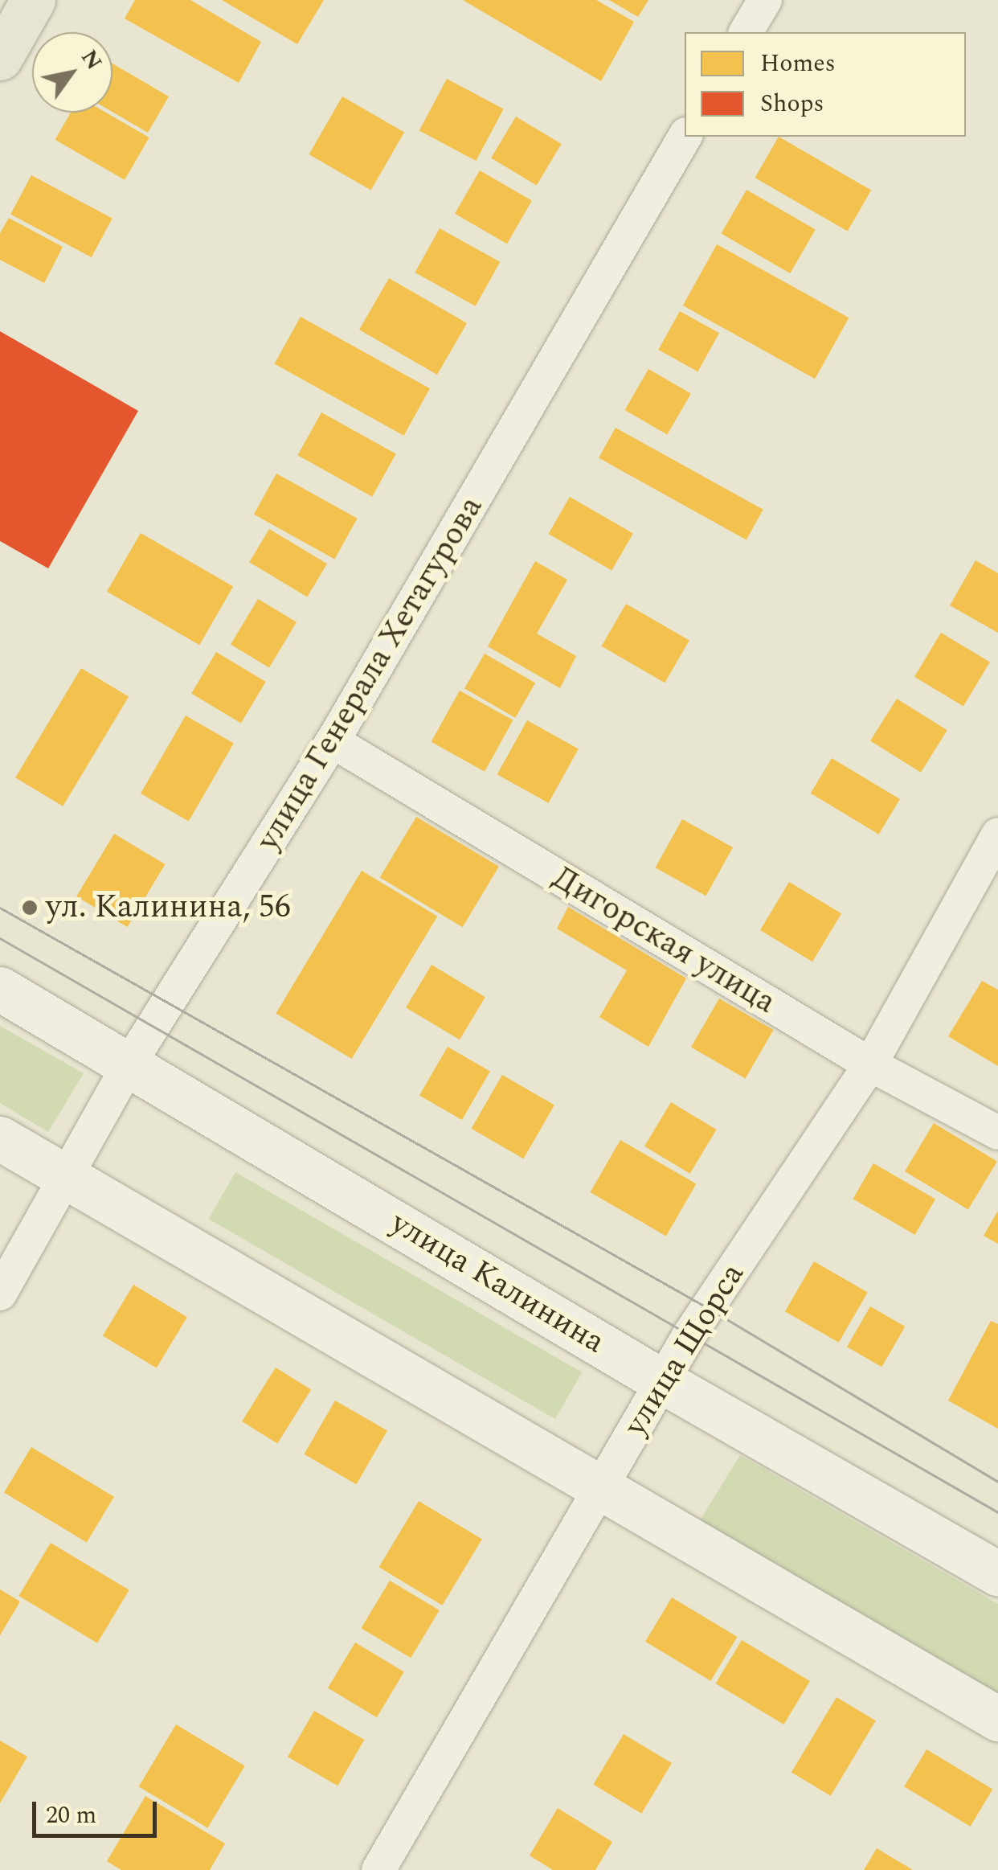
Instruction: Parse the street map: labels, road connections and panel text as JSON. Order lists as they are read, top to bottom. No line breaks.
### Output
{"streets":{"main road":["улица Калинина"],"street":["улица Генерала Хетагурова","Дигорская улица","улица Щорса"]},"crossings":[["улица Генерала Хетагурова","Дигорская улица"],["улица Генерала Хетагурова","улица Калинина"],["Дигорская улица","улица Щорса"],["улица Калинина","улица Щорса"]],"places":["ул. Калинина, 56"],"legend":["Homes","Shops"],"scale_bar":"20 m","north":"top right"}
